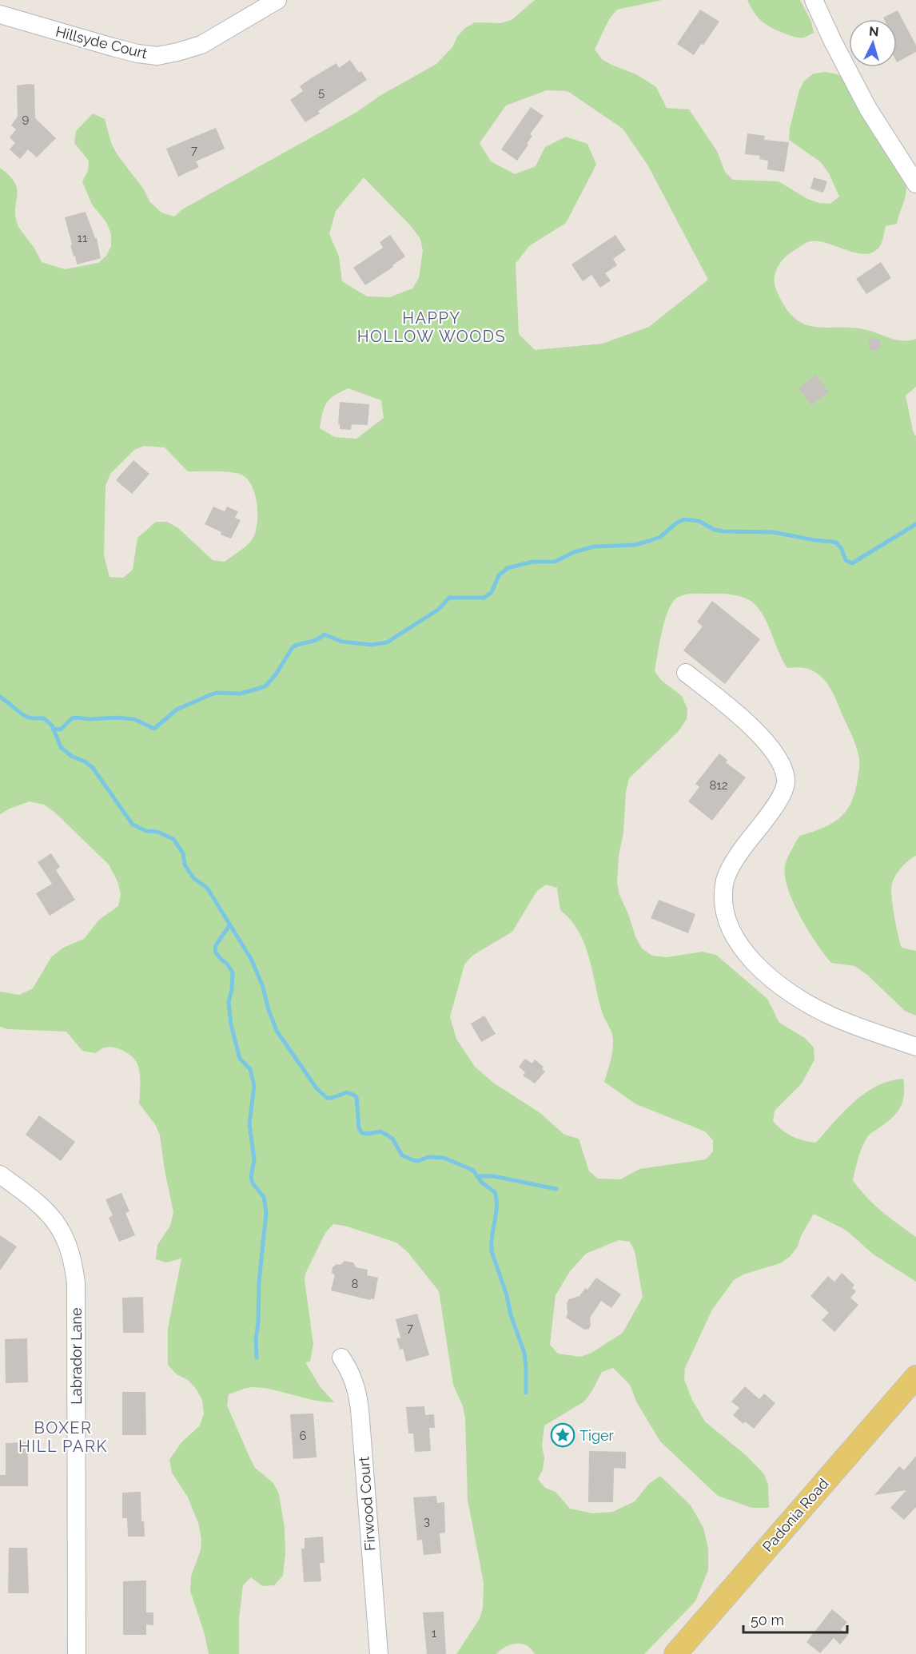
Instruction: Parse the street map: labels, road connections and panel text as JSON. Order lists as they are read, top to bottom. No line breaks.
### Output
{"streets":{"main road":["Padonia Road"],"street":["Hillsyde Court","Labrador Lane","Firwood Court"]},"districts":["HAPPY HOLLOW WOODS","BOXER HILL PARK"],"places":{"place":["Tiger"]},"house_numbers":["5","9","7","11","812","8","7","6","3","1"],"scale_bar":"50 m","north":"top"}
